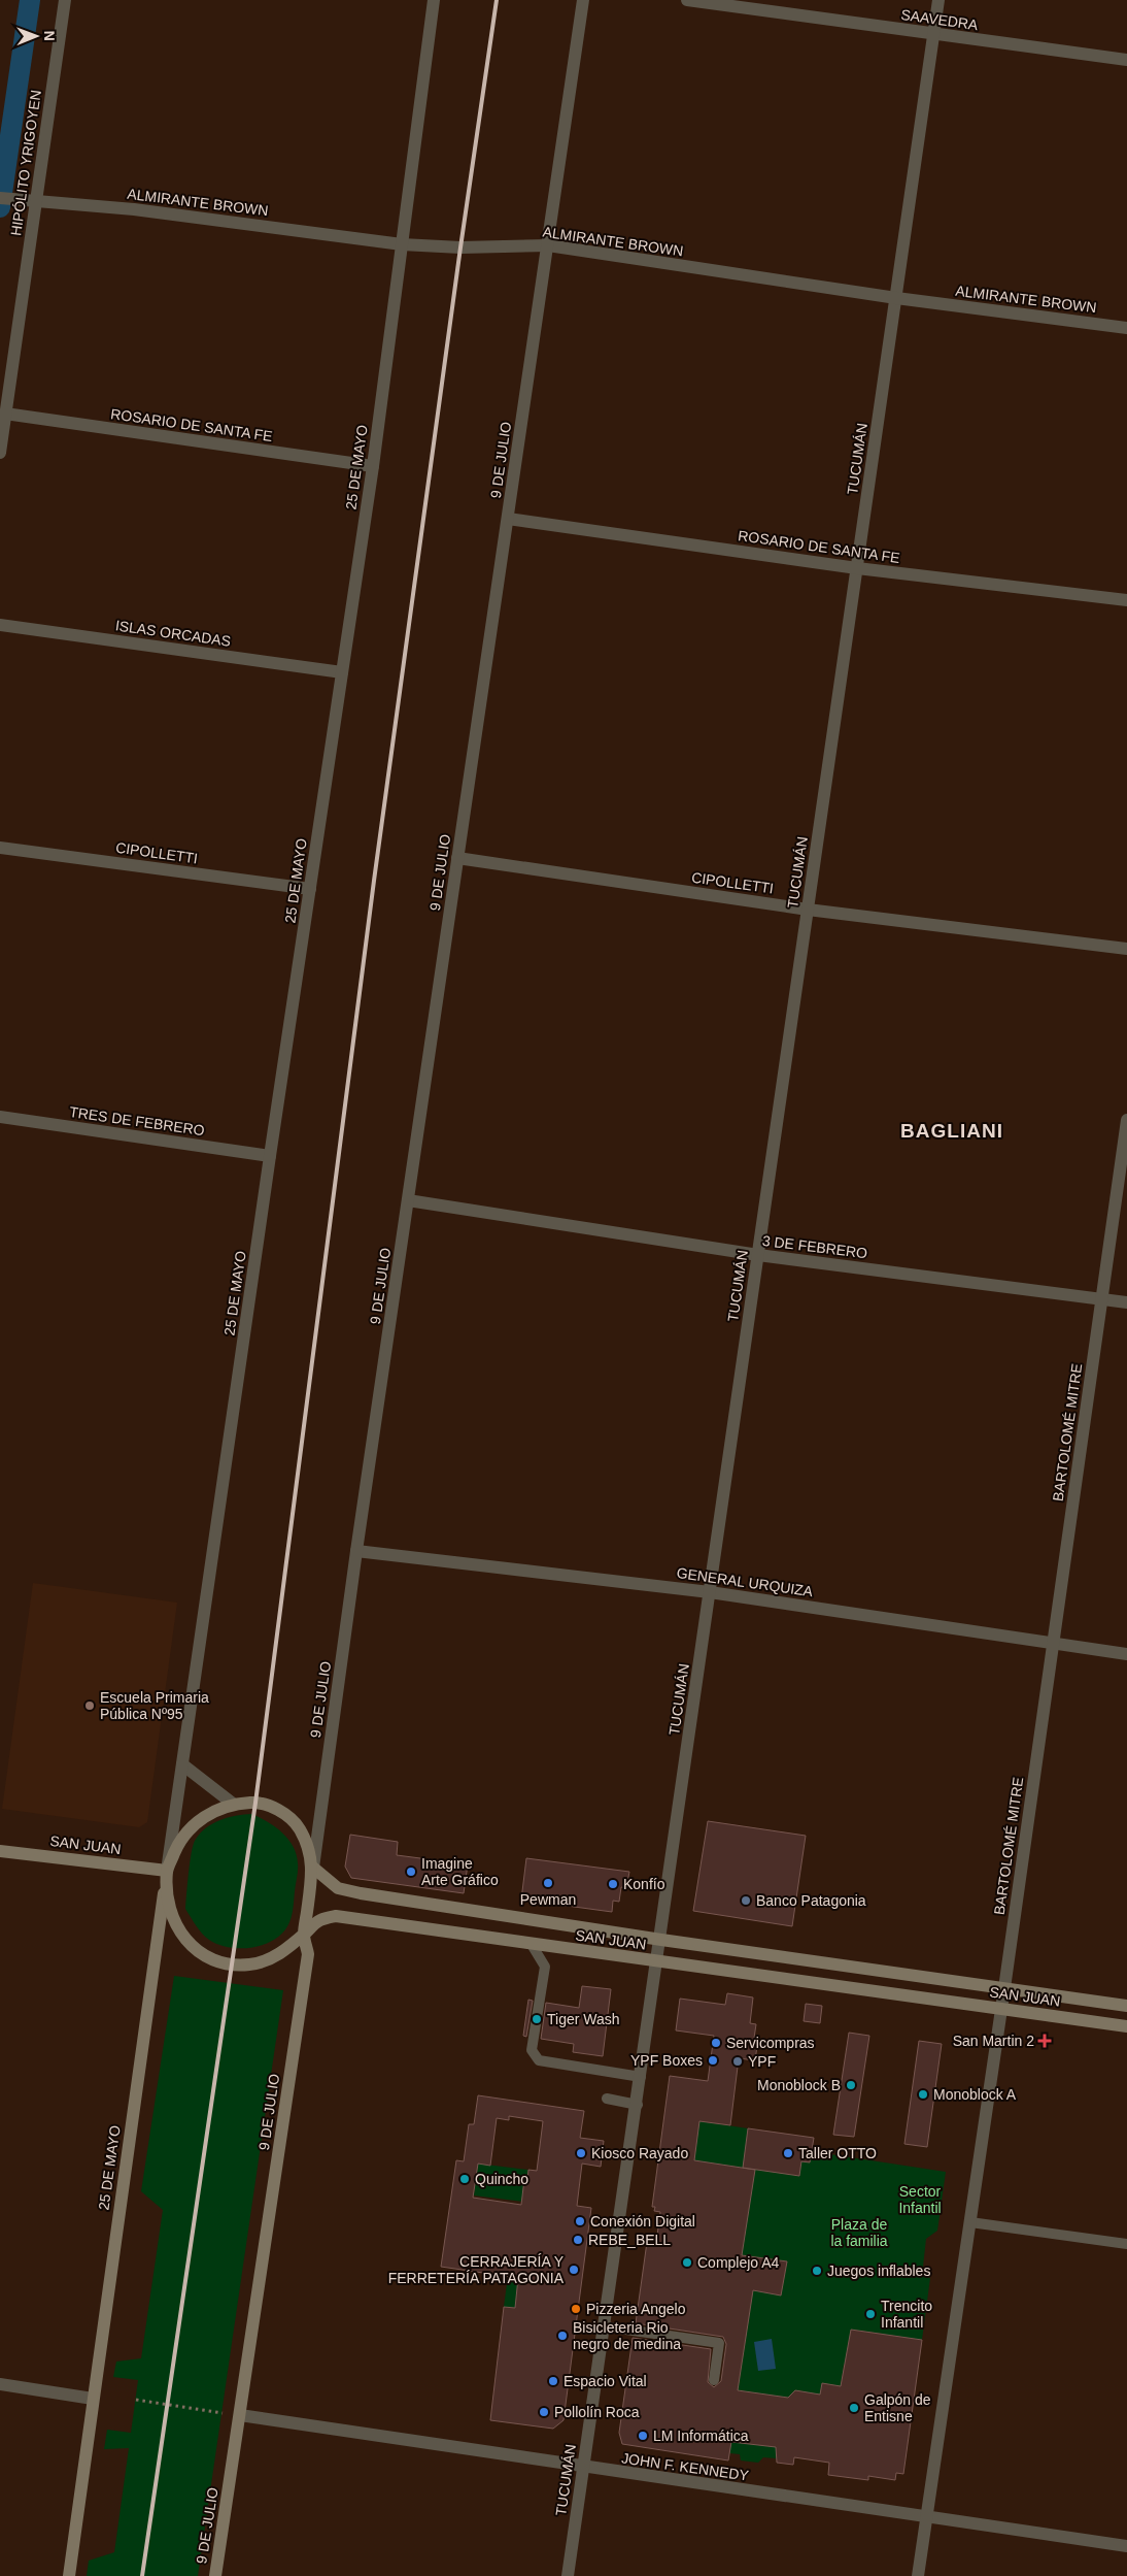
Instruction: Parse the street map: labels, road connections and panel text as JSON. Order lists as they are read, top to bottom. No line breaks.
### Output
{"streets":{"main road":["9 DE JULIO","25 DE MAYO","SAN JUAN"],"street":["SAAVEDRA","HIPÓLITO YRIGOYEN","ALMIRANTE BROWN","ROSARIO DE SANTA FE","TUCUMÁN","ISLAS ORCADAS","CIPOLLETTI","TRES DE FEBRERO","3 DE FEBRERO","BARTOLOMÉ MITRE","GENERAL URQUIZA","JOHN F. KENNEDY"]},"crossings":[["SAAVEDRA","TUCUMÁN"],["HIPÓLITO YRIGOYEN","ALMIRANTE BROWN"],["HIPÓLITO YRIGOYEN","ROSARIO DE SANTA FE"],["ALMIRANTE BROWN","TUCUMÁN"],["ALMIRANTE BROWN","9 DE JULIO"],["ALMIRANTE BROWN","25 DE MAYO"],["ROSARIO DE SANTA FE","TUCUMÁN"],["ROSARIO DE SANTA FE","9 DE JULIO"],["ROSARIO DE SANTA FE","25 DE MAYO"],["TUCUMÁN","CIPOLLETTI"],["TUCUMÁN","3 DE FEBRERO"],["TUCUMÁN","GENERAL URQUIZA"],["TUCUMÁN","SAN JUAN"],["TUCUMÁN","JOHN F. KENNEDY"],["9 DE JULIO","25 DE MAYO"],["9 DE JULIO","CIPOLLETTI"],["9 DE JULIO","3 DE FEBRERO"],["9 DE JULIO","GENERAL URQUIZA"],["9 DE JULIO","SAN JUAN"],["9 DE JULIO","JOHN F. KENNEDY"],["25 DE MAYO","ISLAS ORCADAS"],["25 DE MAYO","CIPOLLETTI"],["25 DE MAYO","TRES DE FEBRERO"],["25 DE MAYO","SAN JUAN"],["3 DE FEBRERO","BARTOLOMÉ MITRE"],["BARTOLOMÉ MITRE","GENERAL URQUIZA"],["BARTOLOMÉ MITRE","SAN JUAN"],["BARTOLOMÉ MITRE","JOHN F. KENNEDY"]],"districts":["BAGLIANI"],"parks":["Sector Infantil","Plaza de la familia"],"places":{"other":["Escuela Primaria Pública Nº95","Imagine Arte Gráfico","Pewman","Konfío","Banco Patagonia","Tiger Wash","Servicompras","YPF Boxes","YPF","Monoblock B","Monoblock A","Kiosco Rayado","Taller OTTO","Quincho","Conexión Digital","REBE_BELL","Complejo A4","CERRAJERÍA Y FERRETERÍA PATAGONIA","Juegos inflables","Pizzeria Angelo","Trencito Infantil","Bisicleteria Rio negro de medina","Espacio Vital","Galpón de Entisne","Pollolín Roca","LM Informática"],"health":["San Martin 2"]},"north":"right"}
